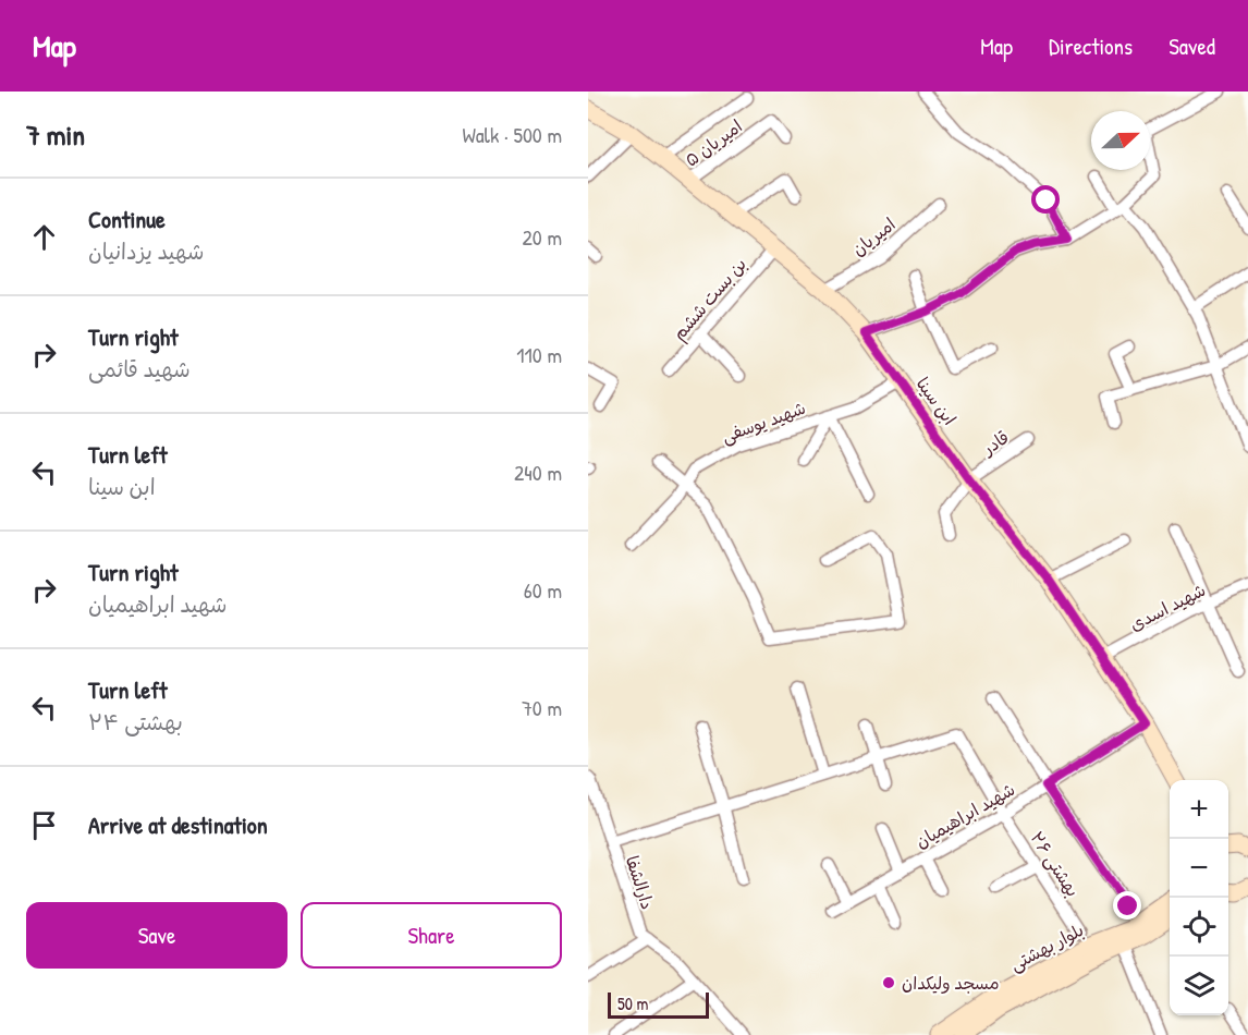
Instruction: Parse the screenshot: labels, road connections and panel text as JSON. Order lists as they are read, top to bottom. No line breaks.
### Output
{"streets":{"main road":["ابن سینا","بلوار بهشتی"],"street":["امیریان ۵","امیریان","بن بست ششم","شهید یوسفی","قادر","شهید اسدی","شهید ابراهیمیان","بهشتی ۲۶","دارالشفا"]},"crossings":[["امیریان ۵","ابن سینا"],["امیریان","ابن سینا"],["بن بست ششم","ابن سینا"],["ابن سینا","شهید یوسفی"],["ابن سینا","قادر"],["ابن سینا","شهید اسدی"],["ابن سینا","شهید ابراهیمیان"],["شهید ابراهیمیان","بهشتی ۲۶"]],"places":["مسجد ولیکدان"],"scale_bar":"50 m","north":"right","page":{"header":"Map","nav":["Map","Directions","Saved"],"heading":["7 min","Walk · 500 m"],"list":[["Continue","شهید یزدانیان","20 m"],["Turn right","شهید قائمی","110 m"],["Turn left","ابن سینا","240 m"],["Turn right","شهید ابراهیمیان","60 m"],["Turn left","بهشتی ۲۴","70 m"],"Arrive at destination"],"map_buttons":["+","−"],"buttons":["Save","Share"],"scale":"50 m"}}
